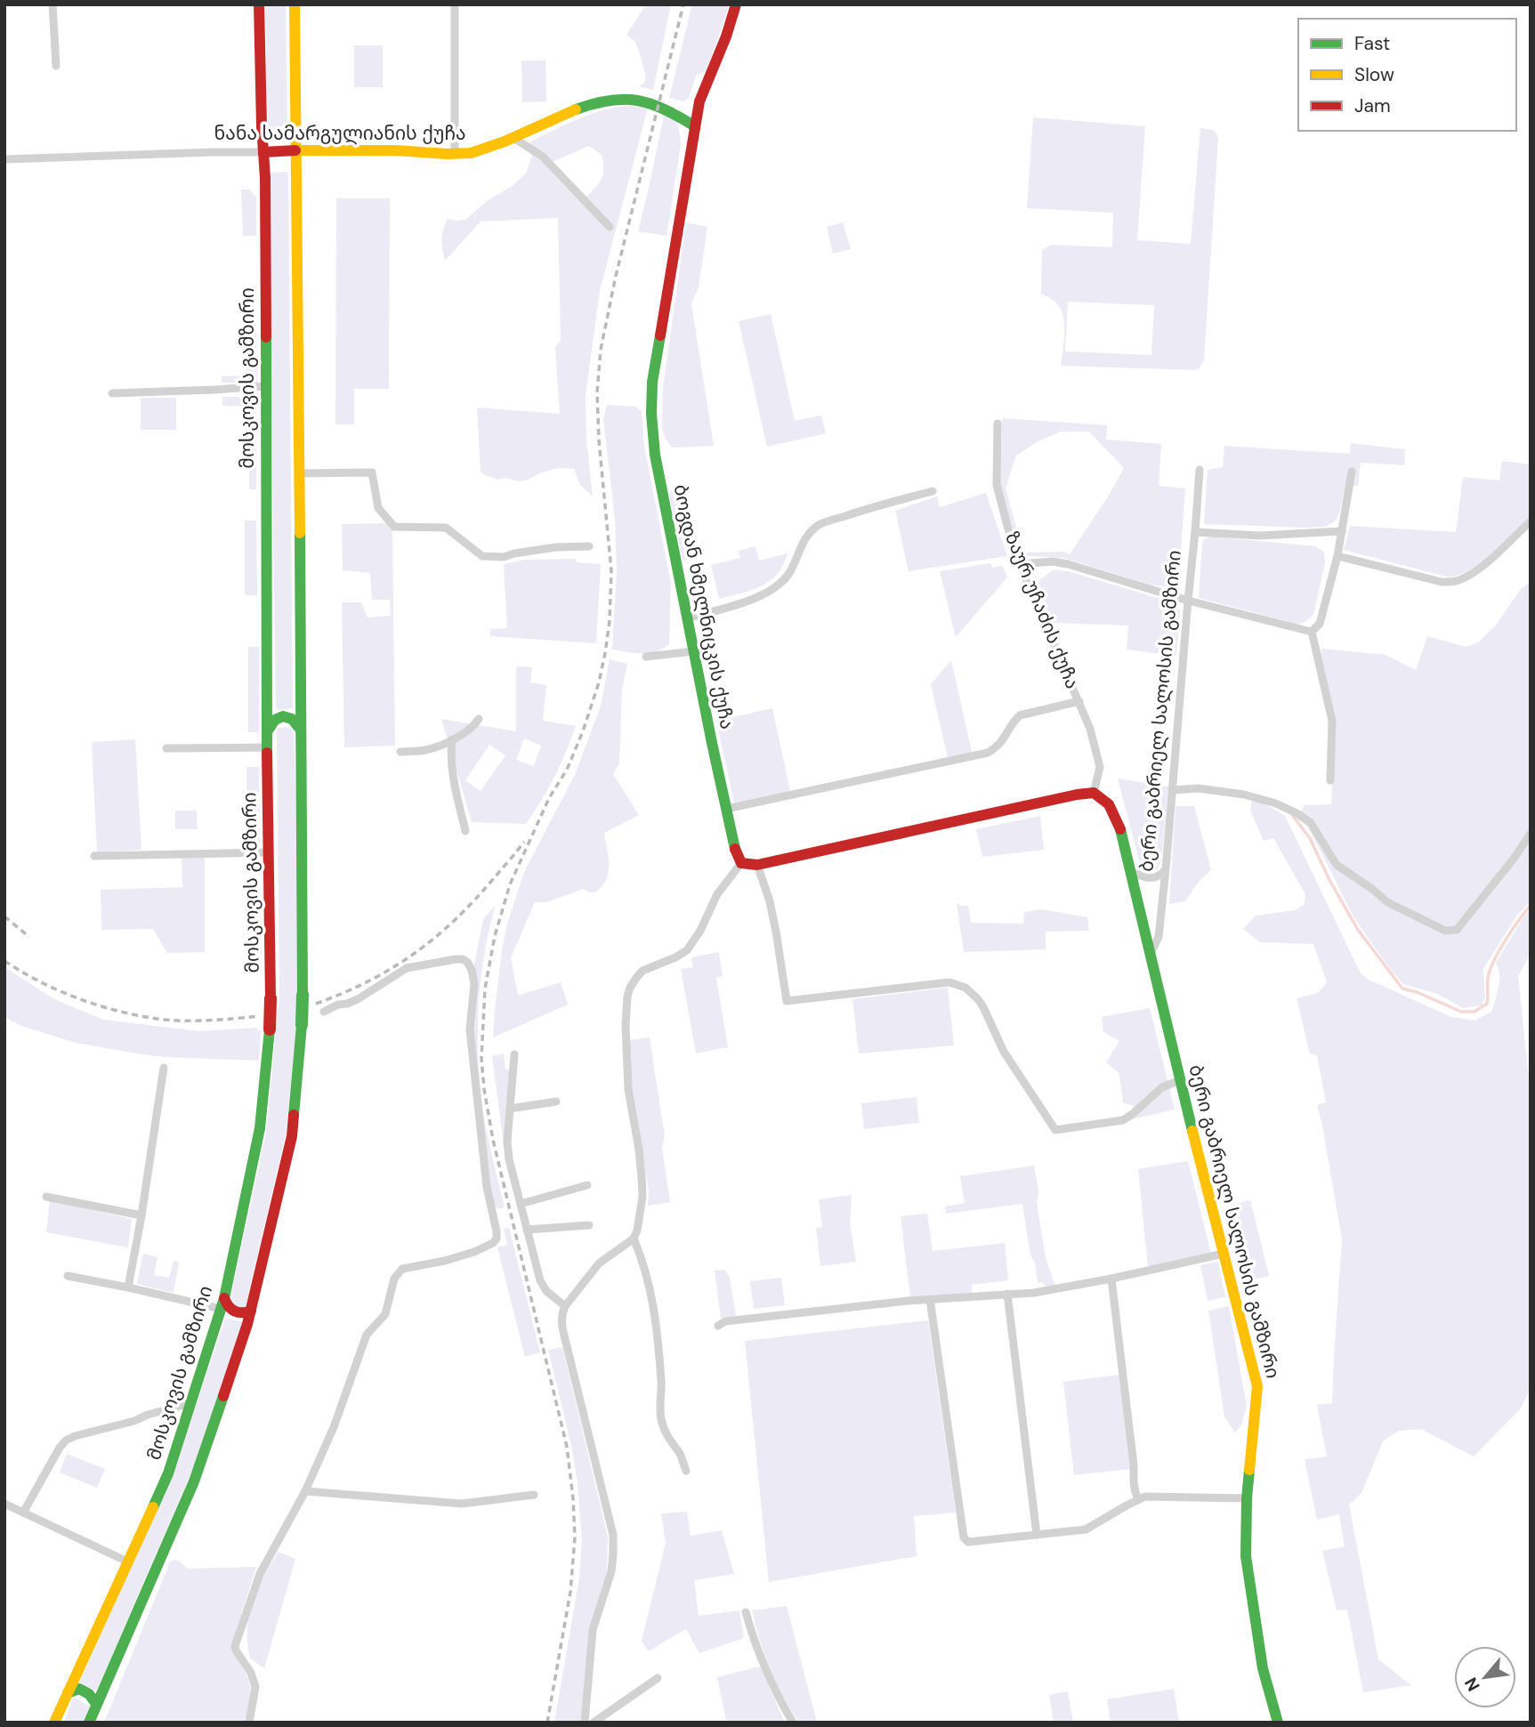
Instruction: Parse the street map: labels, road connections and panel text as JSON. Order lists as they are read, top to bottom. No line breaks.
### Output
{"streets":{"main road":["ნანა სამარგულიანის ქუჩა","მოსკოვის გამზირი","ბოგდან ხმელნიცკის ქუჩა","ბერი გაბრიელ სალოსის გამზირი"],"street":["ზაურ უჩაძის ქუჩა"]},"crossings":[["ნანა სამარგულიანის ქუჩა","მოსკოვის გამზირი"],["ნანა სამარგულიანის ქუჩა","ბოგდან ხმელნიცკის ქუჩა"],["ზაურ უჩაძის ქუჩა","ბერი გაბრიელ სალოსის გამზირი"]],"legend":["Fast","Slow","Jam"],"north":"bottom left"}
